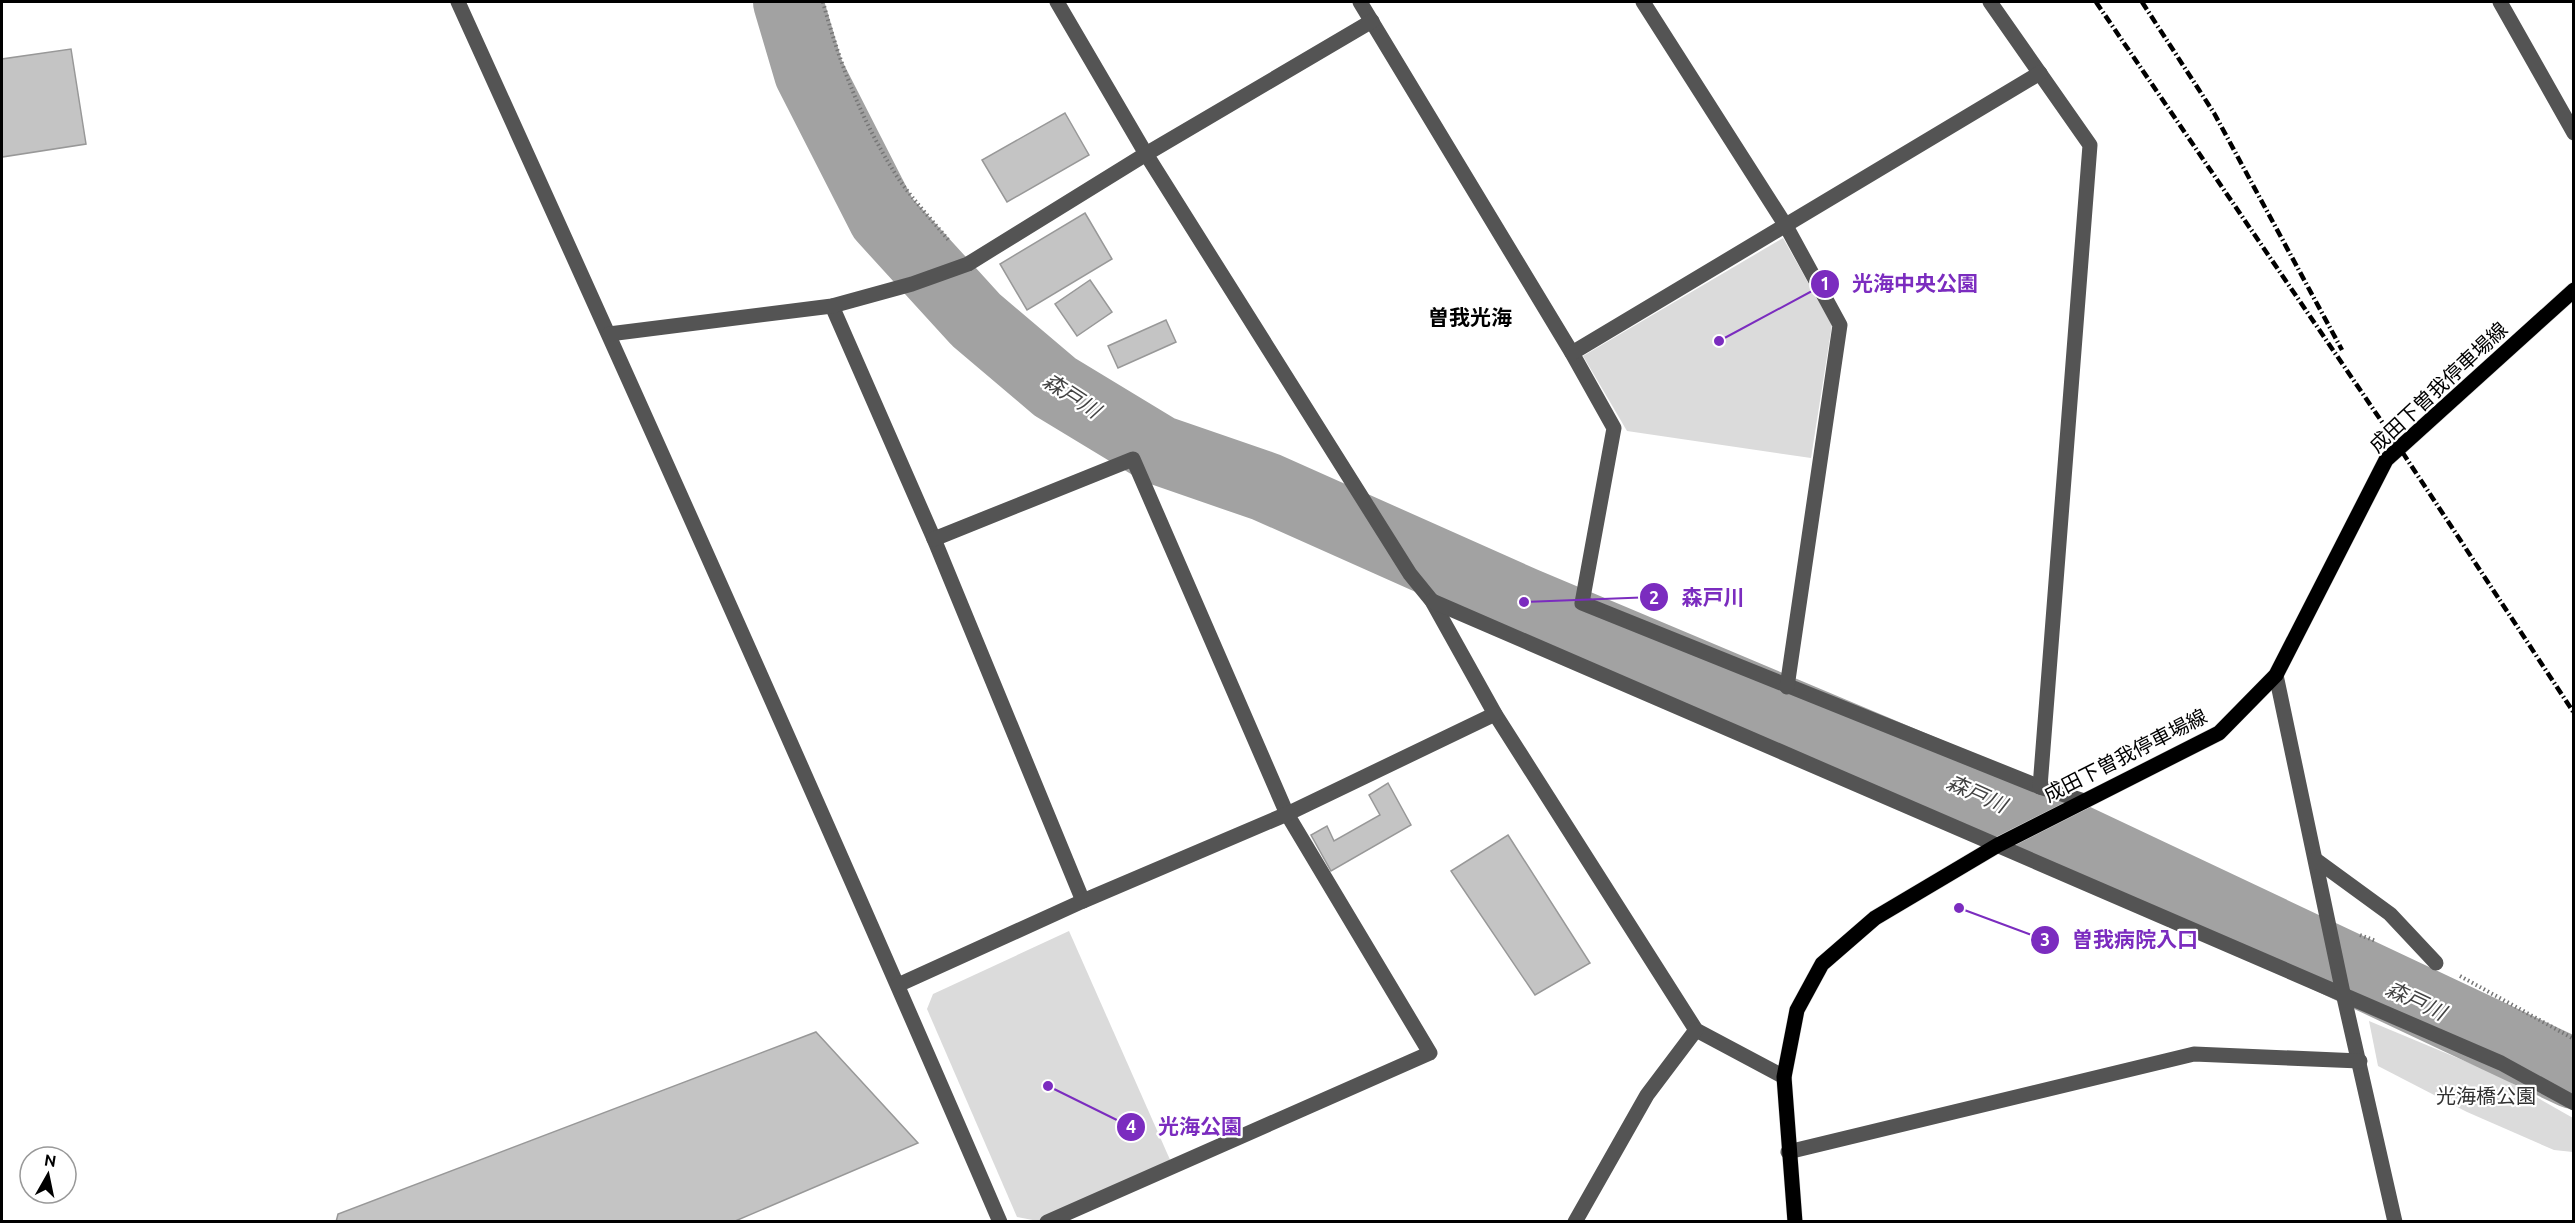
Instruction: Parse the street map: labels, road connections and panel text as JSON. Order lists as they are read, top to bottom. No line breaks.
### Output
{"streets":{"main road":["成田下曽我停車場線"]},"districts":["曽我光海"],"water":["森戸川"],"parks":["光海橋公園"],"places":["光海中央公園","森戸川","曽我病院入口","光海公園"],"north":"top"}
